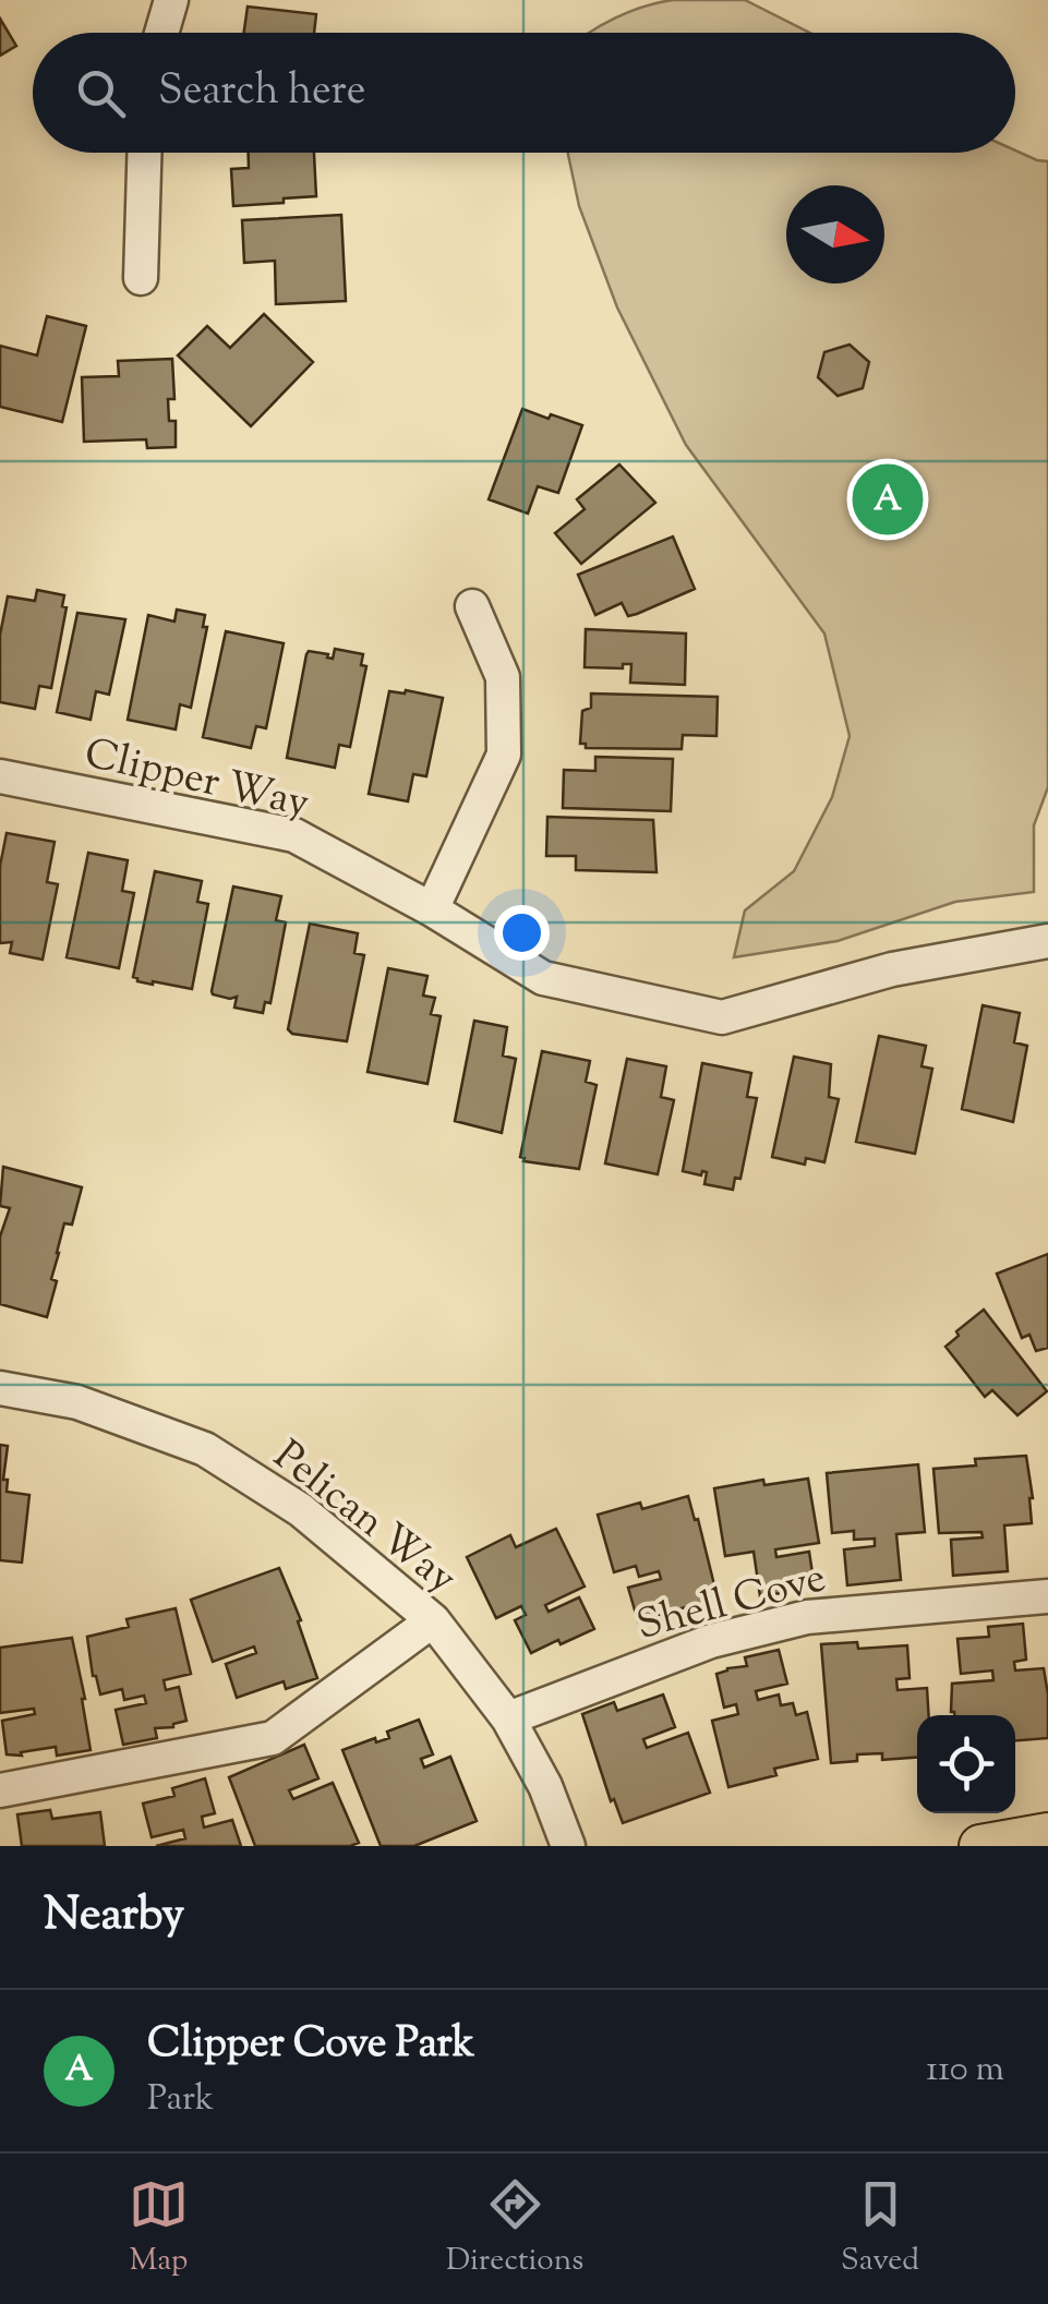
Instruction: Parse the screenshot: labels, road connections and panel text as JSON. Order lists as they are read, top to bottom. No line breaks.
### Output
{"streets":{"street":["Clipper Way","Pelican Way","Shell Cove"]},"crossings":[["Pelican Way","Shell Cove"]],"north":"right","page":{"search":"Search here","pins":"A","heading":"Nearby","list":[{"mark":"A","name":"Clipper Cove Park","note":"Park","value":"110 m"}],"nav":["Map","Directions","Saved"]}}
